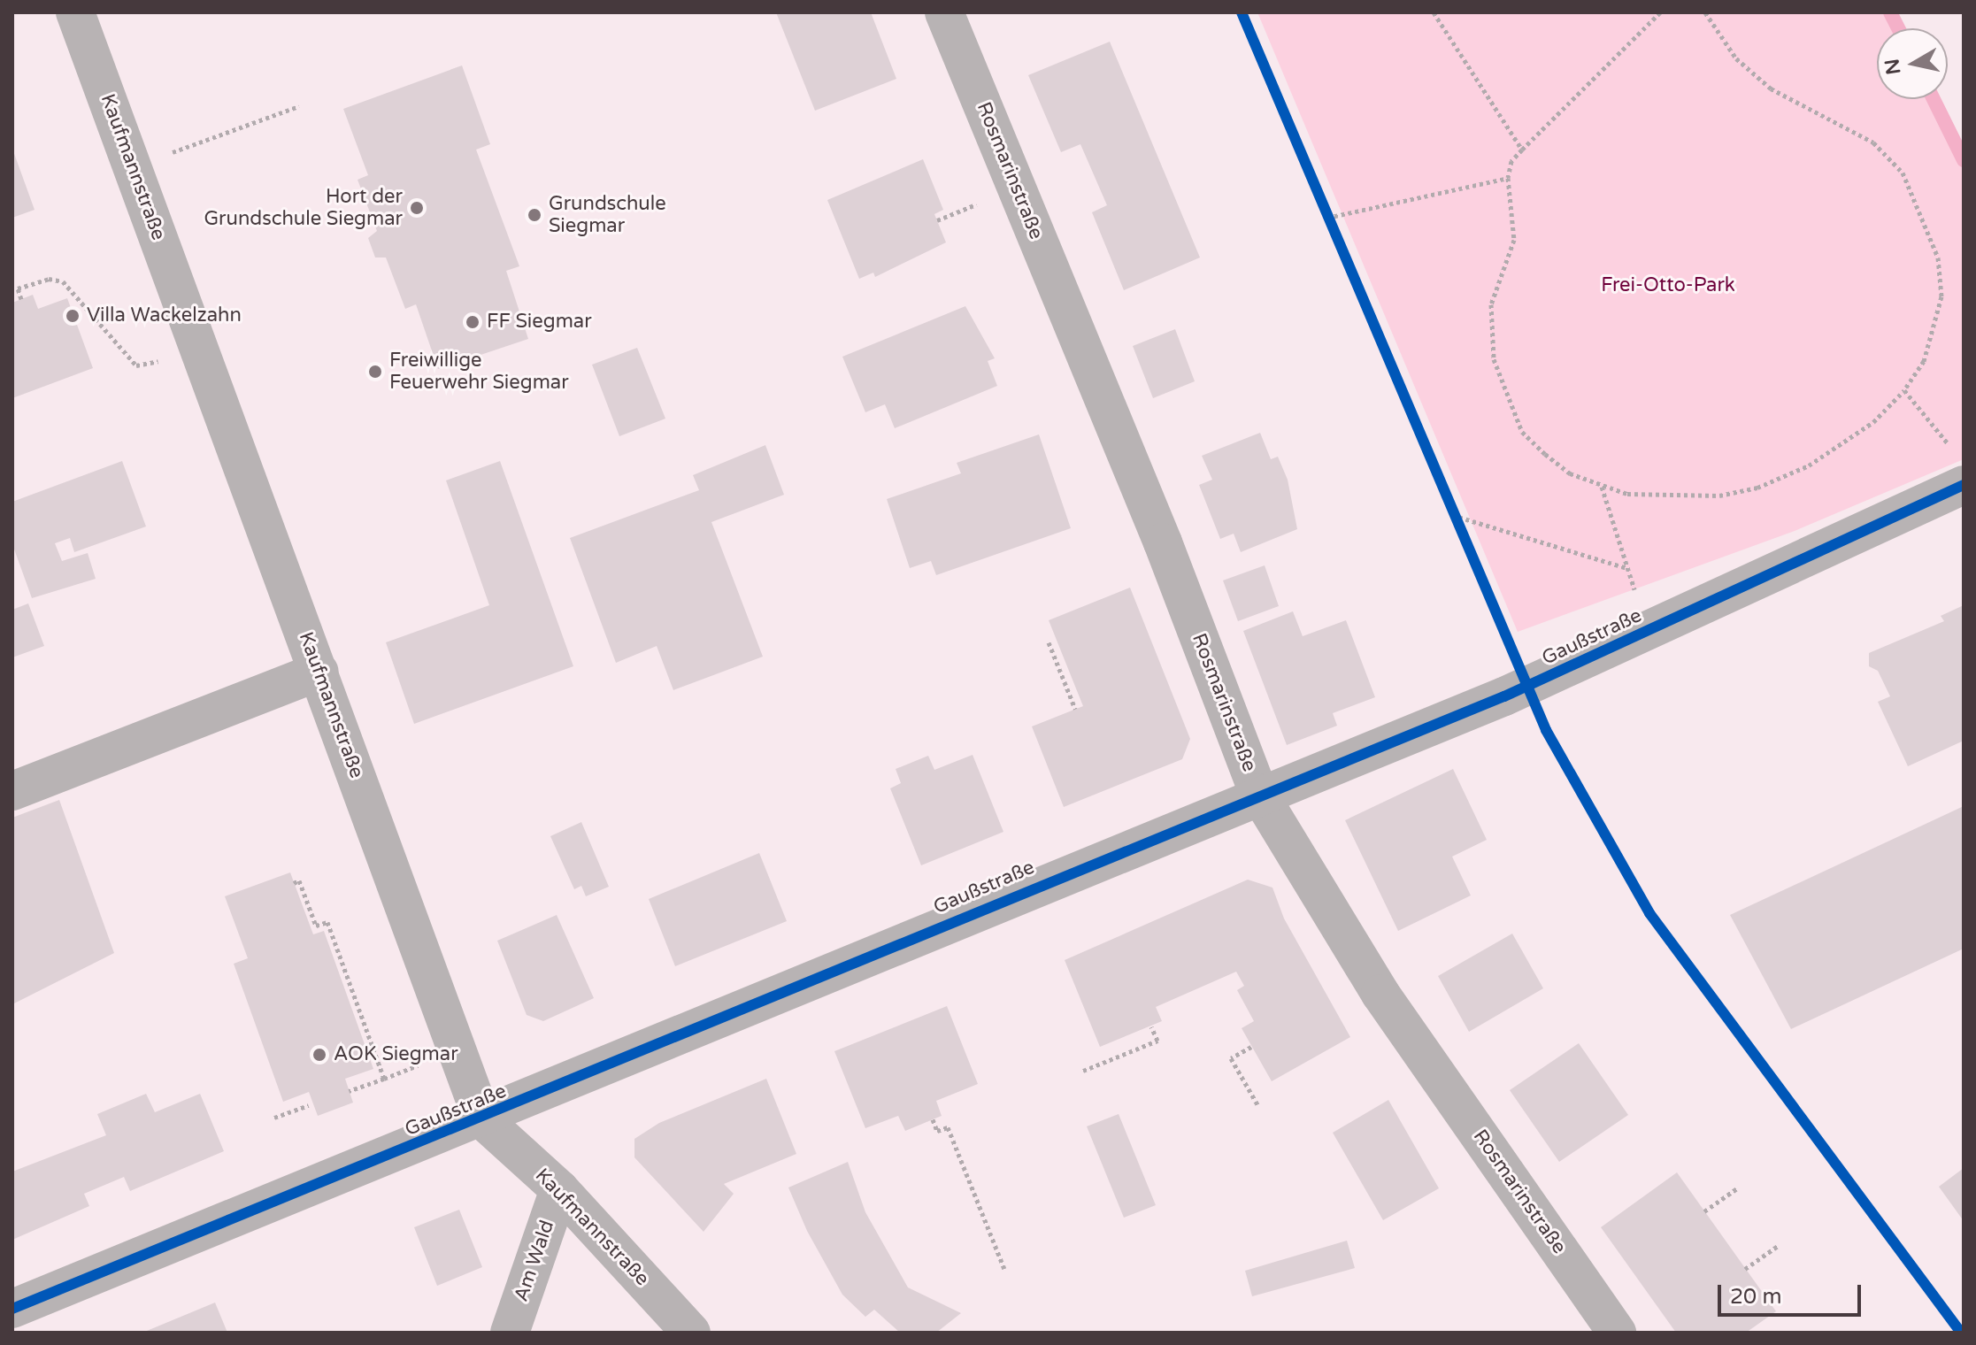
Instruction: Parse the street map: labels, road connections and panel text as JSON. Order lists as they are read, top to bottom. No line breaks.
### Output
{"streets":{"street":["Kaufmannstraße","Rosmarinstraße","Gaußstraße","Am Wald"]},"crossings":[["Kaufmannstraße","Gaußstraße"],["Kaufmannstraße","Am Wald"],["Rosmarinstraße","Gaußstraße"]],"parks":["Frei-Otto-Park"],"places":["Hort der Grundschule Siegmar","Grundschule Siegmar","Villa Wackelzahn","FF Siegmar","Freiwillige Feuerwehr Siegmar","AOK Siegmar"],"scale_bar":"20 m","north":"left"}
